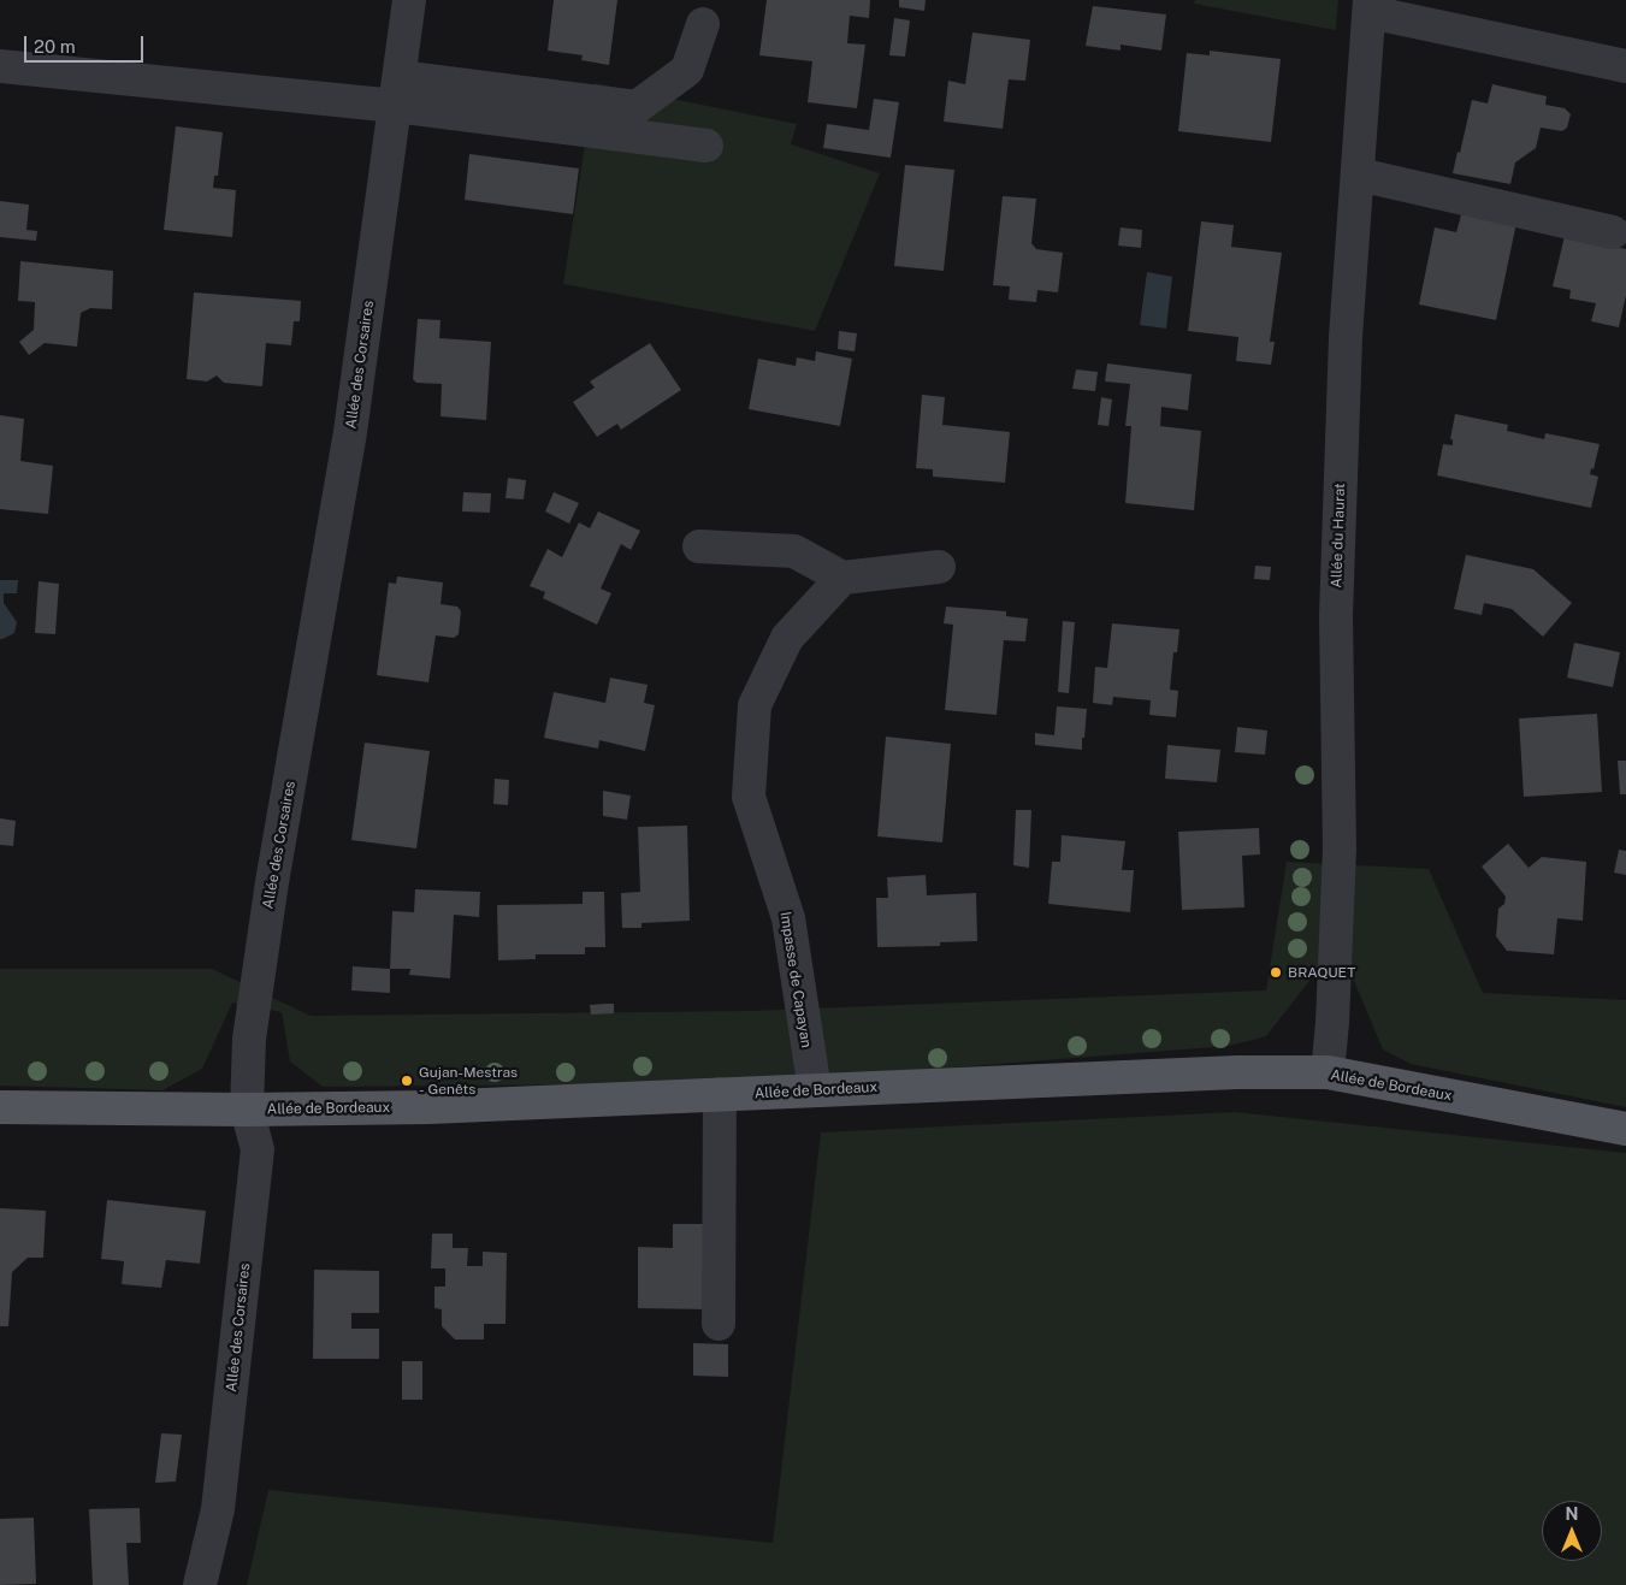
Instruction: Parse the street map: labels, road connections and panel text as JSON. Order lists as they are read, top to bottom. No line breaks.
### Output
{"streets":{"main road":["Allée de Bordeaux"],"street":["Allée des Corsaires","Allée du Haurat","Impasse de Capayan"]},"crossings":[["Allée des Corsaires","Allée de Bordeaux"],["Allée du Haurat","Allée de Bordeaux"],["Impasse de Capayan","Allée de Bordeaux"]],"places":["BRAQUET","Gujan-Mestras - Genêts"],"scale_bar":"20 m","north":"top"}
